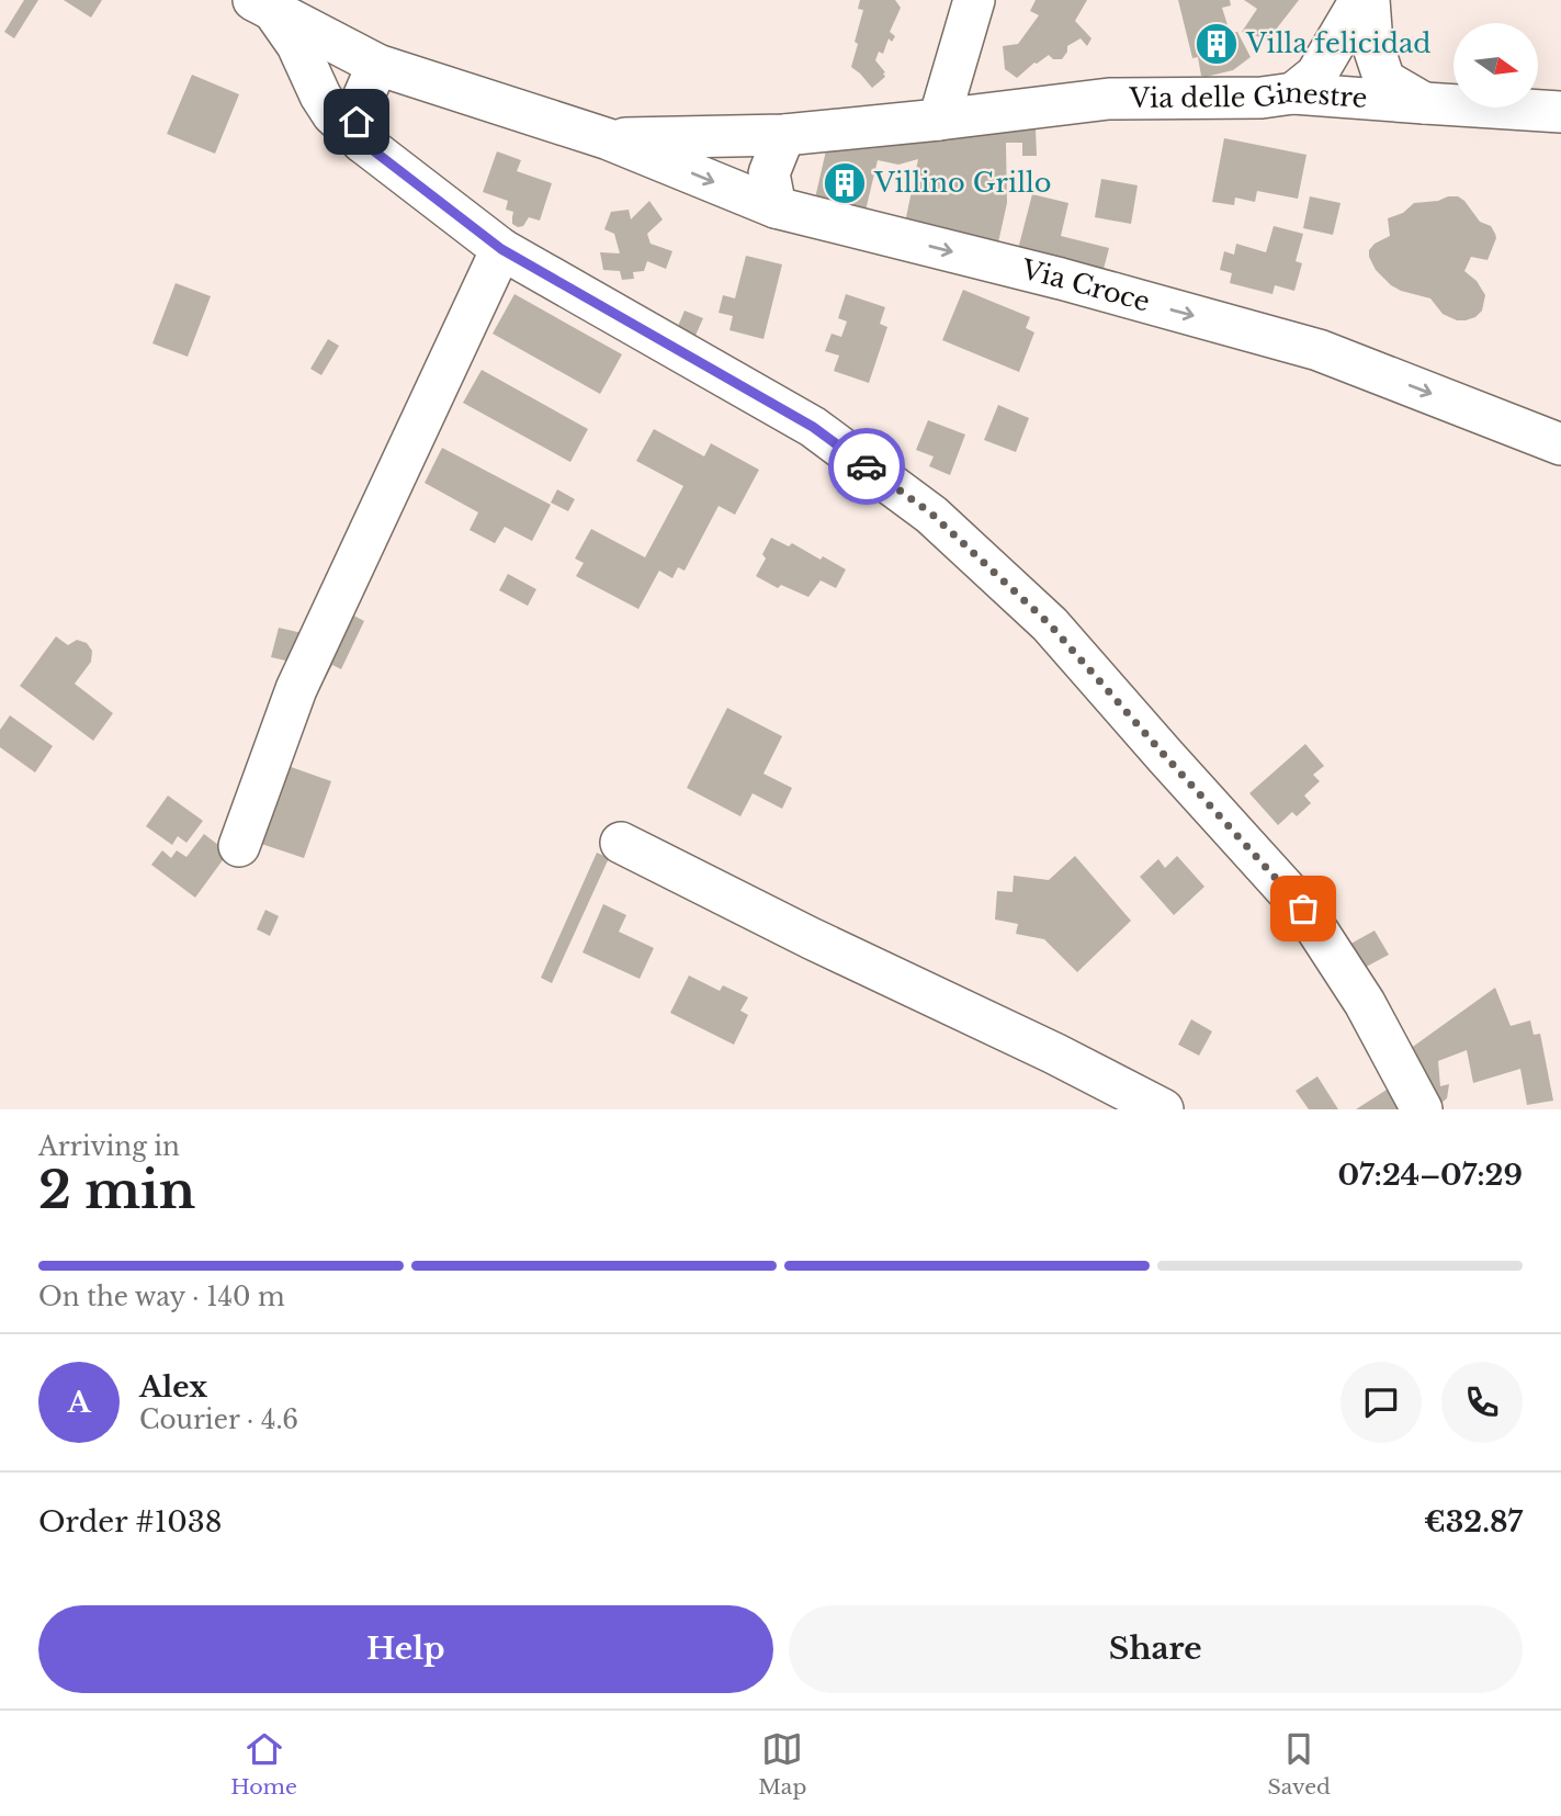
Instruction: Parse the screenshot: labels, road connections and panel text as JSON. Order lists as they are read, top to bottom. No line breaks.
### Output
{"streets":{"street":["Via delle Ginestre","Via Croce"]},"crossings":[["Via delle Ginestre","Via Croce"]],"one_way":["Via Croce"],"places":{"building":["Villa felicidad","Villino Grillo"]},"north":"right","page":{"heading":["2 min","Arriving in","07:24–07:29"],"panel":["Alex","Courier · 4.6","Order #1038","€32.87"],"bar":"On the way · 140 m","round":"A","buttons":["Help","Share"],"tabs":["Home","Map","Saved"]}}
